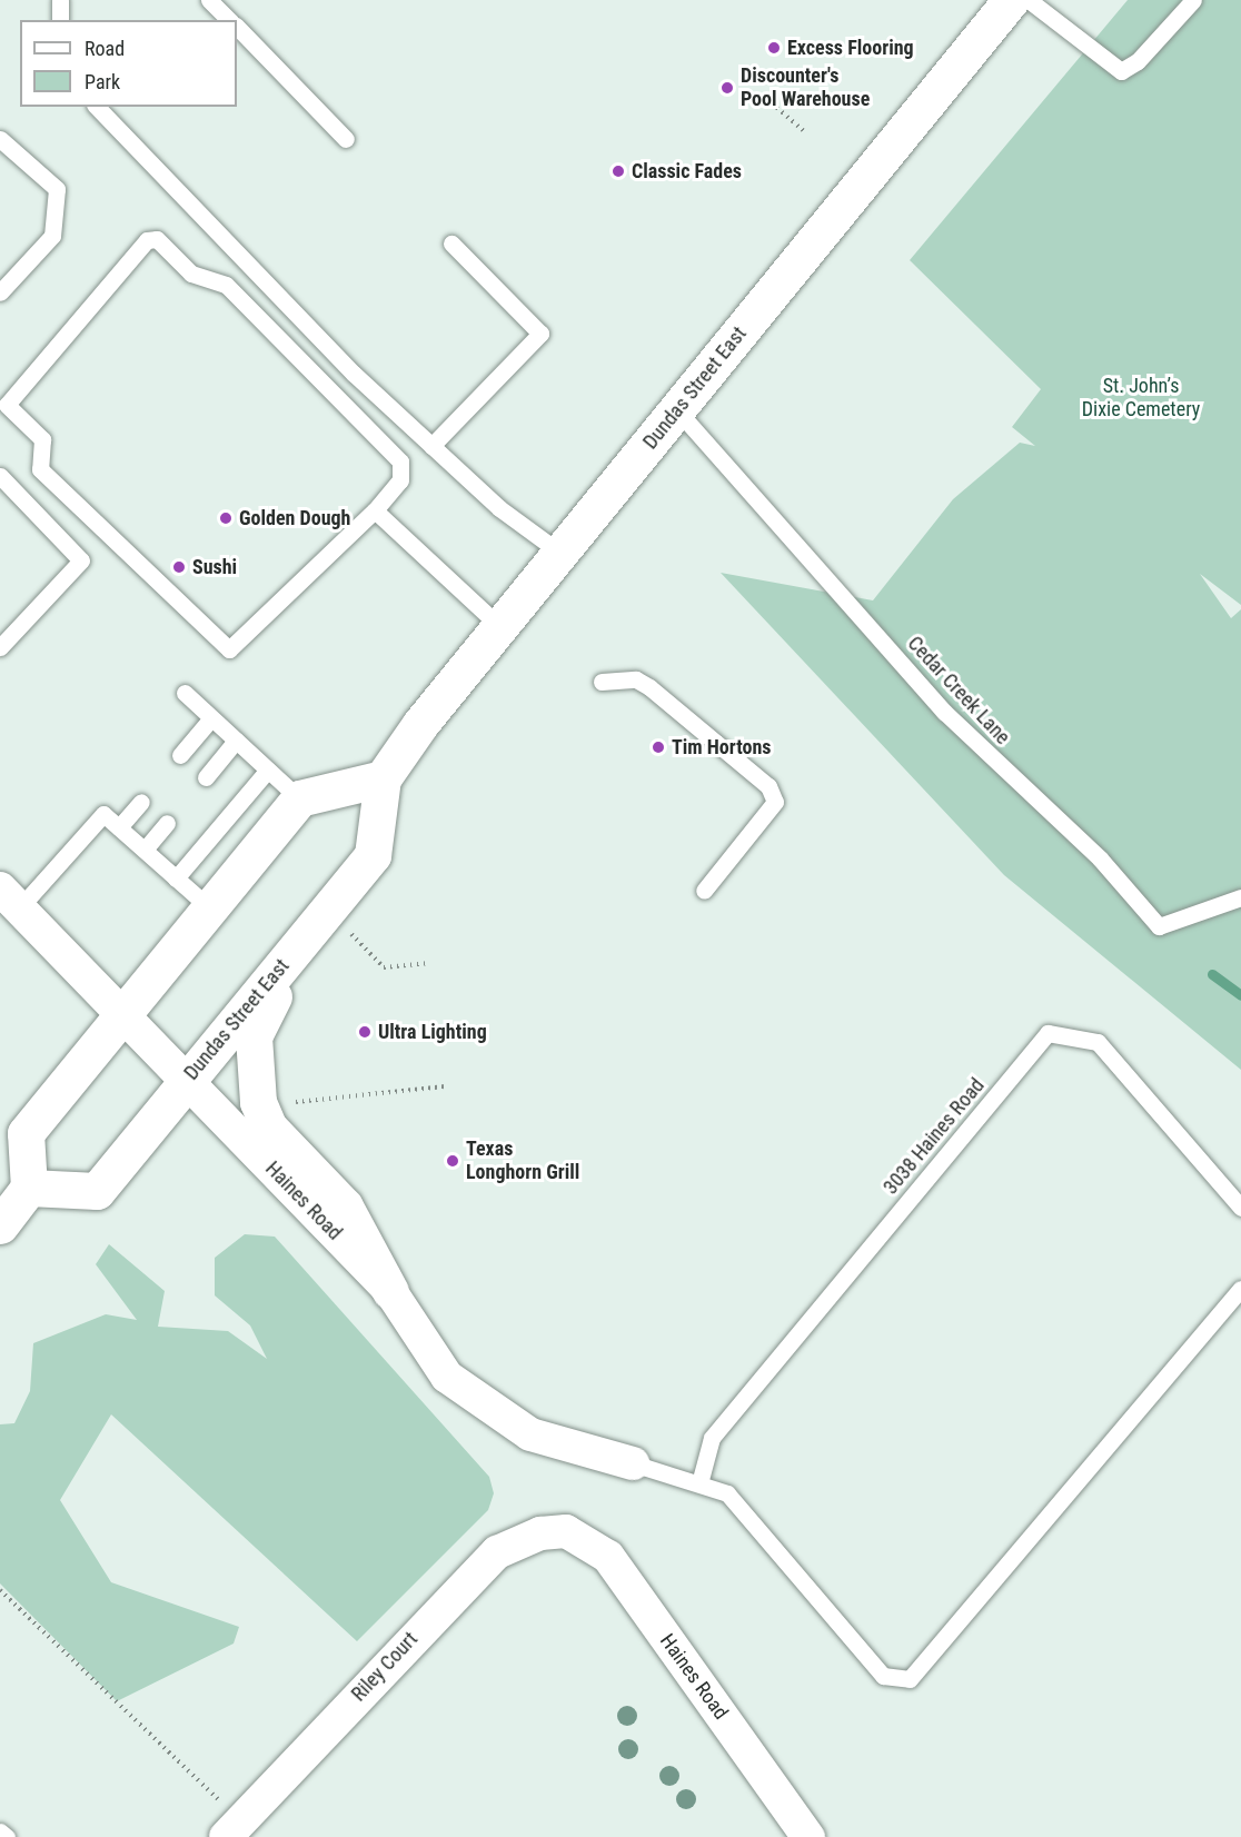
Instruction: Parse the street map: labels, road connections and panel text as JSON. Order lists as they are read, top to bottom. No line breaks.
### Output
{"streets":{"main road":["Dundas Street East"],"street":["Haines Road","Riley Court"],"lane":["Cedar Creek Lane","3038 Haines Road"]},"crossings":[["Dundas Street East","Cedar Creek Lane"],["Dundas Street East","Haines Road"],["Haines Road","Riley Court"]],"parks":["St. John’s Dixie Cemetery"],"places":["Excess Flooring","Discounter's Pool Warehouse","Classic Fades","Golden Dough","Sushi","Tim Hortons","Ultra Lighting","Texas Longhorn Grill"],"legend":["Road","Park"]}
